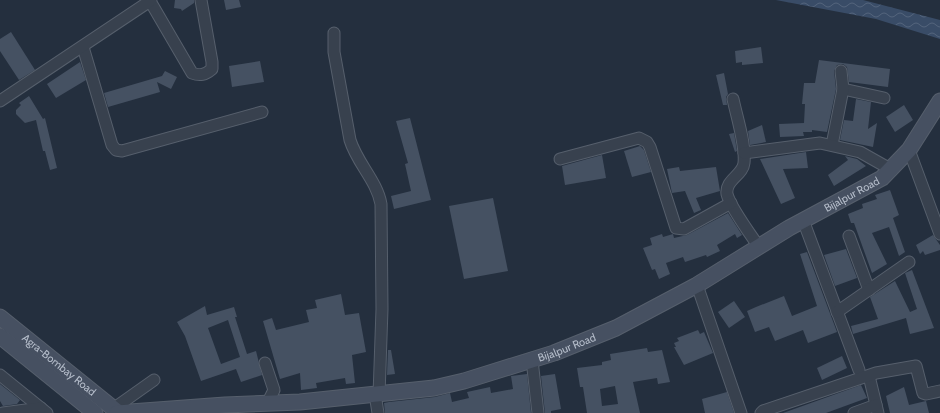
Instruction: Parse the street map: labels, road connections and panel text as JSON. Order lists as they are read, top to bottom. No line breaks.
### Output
{"streets":{"main road":["Bijalpur Road","Agra-Bombay Road"]},"crossings":[["Bijalpur Road","Agra-Bombay Road"]]}
